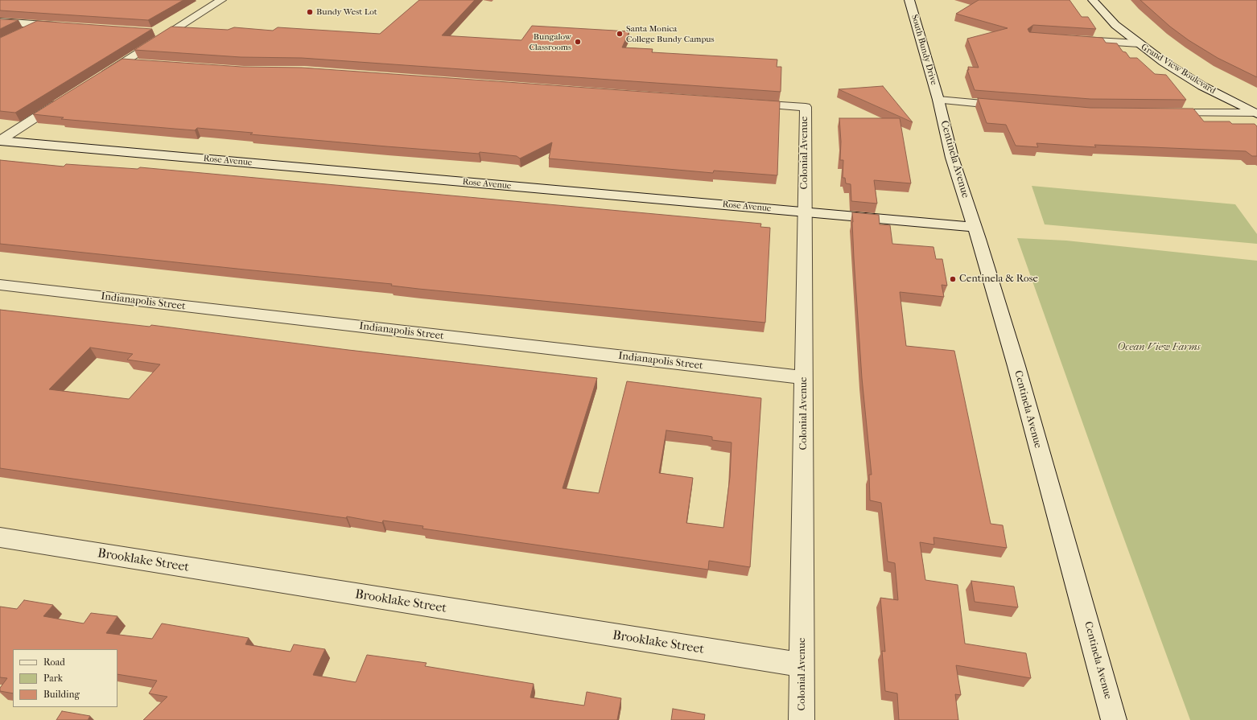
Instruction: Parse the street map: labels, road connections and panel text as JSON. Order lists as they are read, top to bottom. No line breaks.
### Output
{"streets":{"street":["South Bundy Drive","Grand View Boulevard","Colonial Avenue","Centinela Avenue","Rose Avenue","Indianapolis Street","Brooklake Street"]},"crossings":[["South Bundy Drive","Centinela Avenue"],["Colonial Avenue","Rose Avenue"],["Colonial Avenue","Indianapolis Street"],["Colonial Avenue","Brooklake Street"],["Centinela Avenue","Rose Avenue"]],"parks":["Ocean View Farms"],"places":["Bundy West Lot","Santa Monica College Bundy Campus","Bungalow Classrooms","Centinela & Rose"],"legend":["Road","Park","Building"]}
